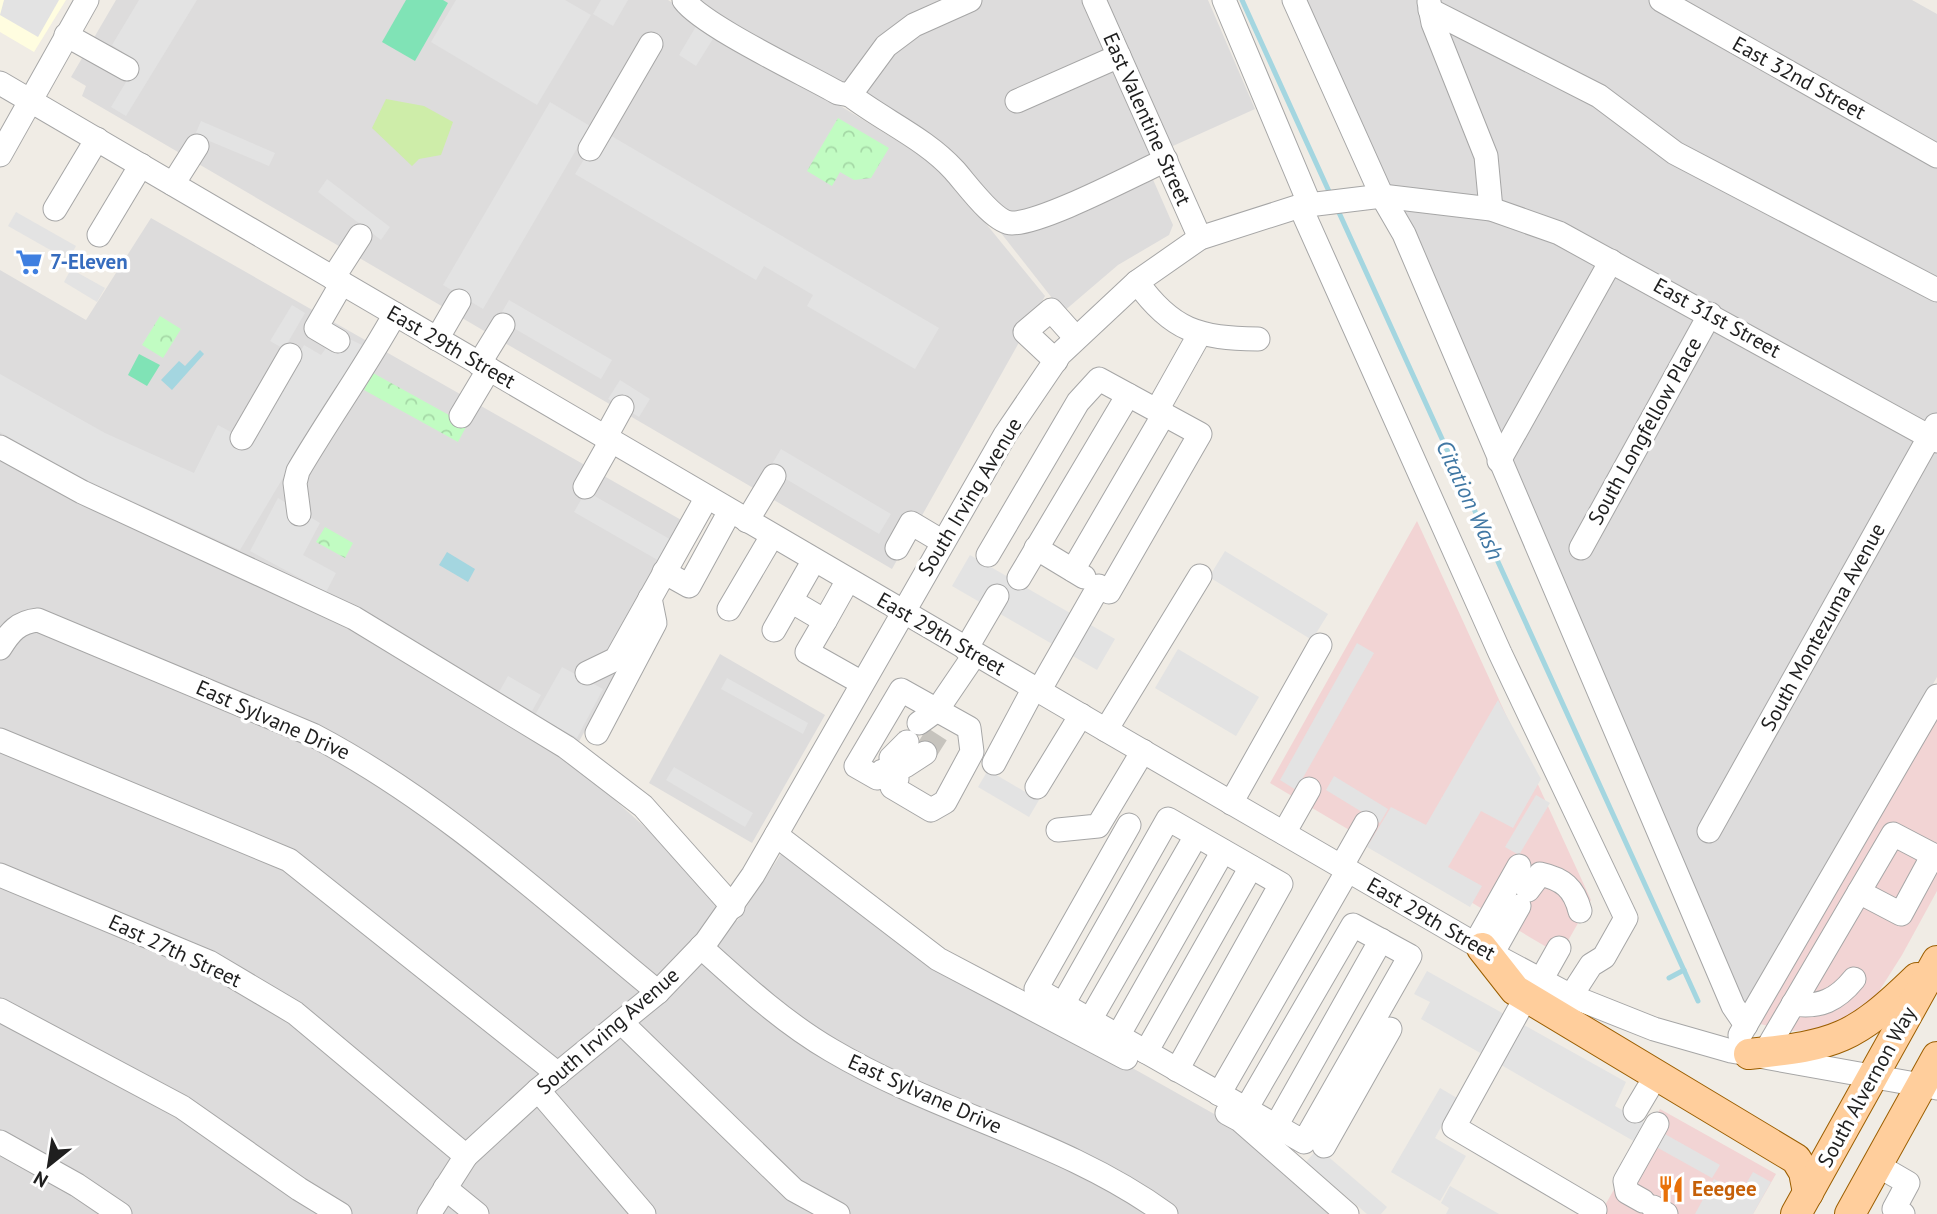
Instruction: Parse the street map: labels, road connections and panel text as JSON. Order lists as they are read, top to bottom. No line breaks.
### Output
{"streets":{"main road":["South Alvernon Way"],"street":["East 32nd Street","East Valentine Street","East 31st Street","East 29th Street","South Longfellow Place","South Irving Avenue","South Montezuma Avenue","East Sylvane Drive","East 27th Street"]},"crossings":[["East Valentine Street","South Irving Avenue"],["East 31st Street","South Longfellow Place"],["East 31st Street","South Irving Avenue"],["East 31st Street","South Montezuma Avenue"],["East 29th Street","South Irving Avenue"],["South Irving Avenue","East Sylvane Drive"],["South Irving Avenue","East 27th Street"]],"water":["Citation Wash"],"places":{"supermarket":["7-Eleven"],"restaurant":["Eeegee"]},"north":"bottom left"}
